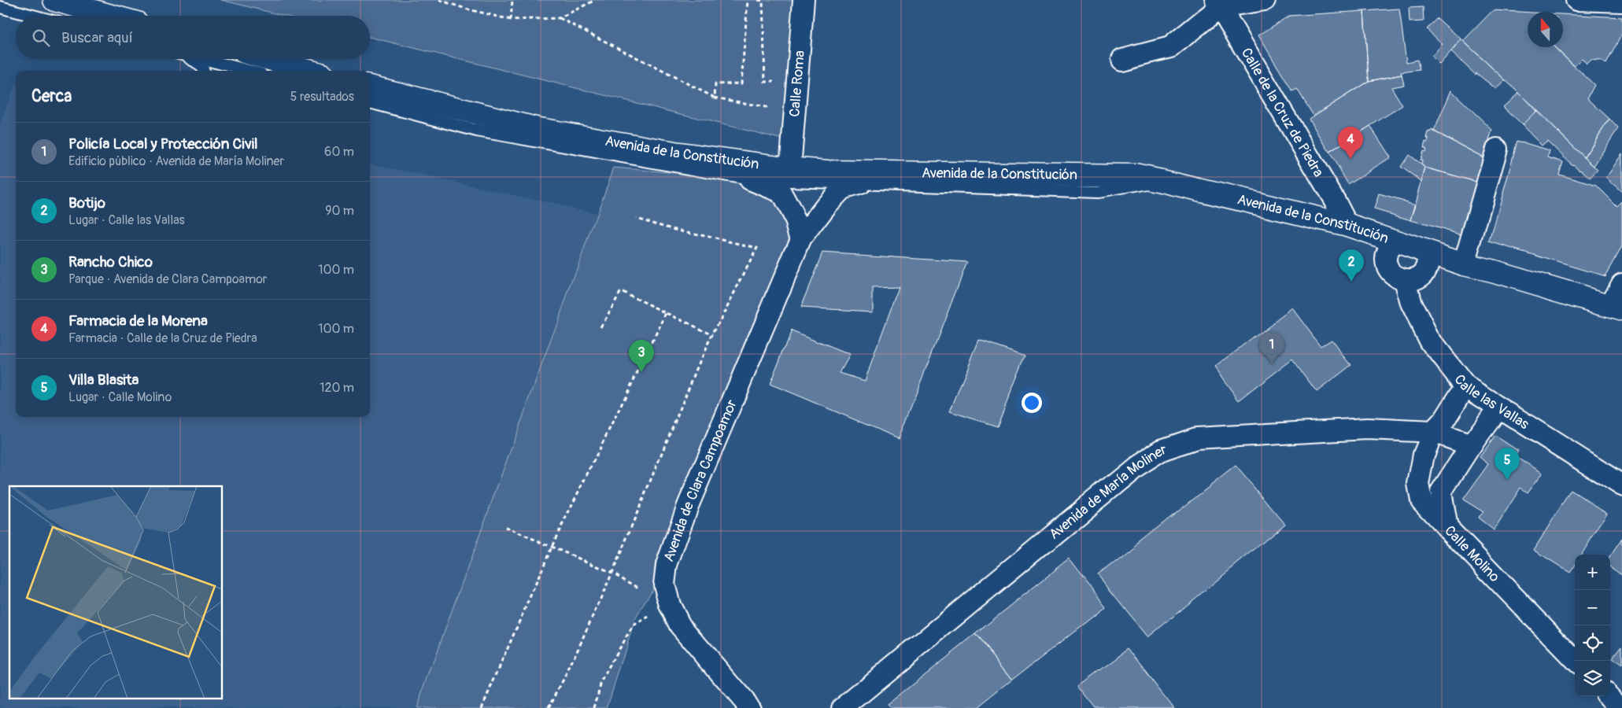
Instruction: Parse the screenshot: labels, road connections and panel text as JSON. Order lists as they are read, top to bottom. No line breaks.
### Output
{"streets":{"street":["Calle Roma","Calle de la Cruz de Piedra","Avenida de la Constitución","Calle las Vallas","Avenida de Clara Campoamor","Avenida de María Moliner","Calle Molino"]},"crossings":[["Calle Roma","Avenida de la Constitución"],["Calle de la Cruz de Piedra","Avenida de la Constitución"],["Avenida de la Constitución","Calle las Vallas"],["Calle las Vallas","Calle Molino"],["Avenida de María Moliner","Calle Molino"]],"north":"top","page":{"search":"Buscar aquí","heading":["Cerca","5 resultados"],"list":[{"mark":"1","name":"Policía Local y Protección Civil","note":"Edificio público · Avenida de María Moliner","value":"60 m"},{"mark":"2","name":"Botijo","note":"Lugar · Calle las Vallas","value":"90 m"},{"mark":"3","name":"Rancho Chico","note":"Parque · Avenida de Clara Campoamor","value":"100 m"},{"mark":"4","name":"Farmacia de la Morena","note":"Farmacia · Calle de la Cruz de Piedra","value":"100 m"},{"mark":"5","name":"Villa Blasita","note":"Lugar · Calle Molino","value":"120 m"}],"pins":["4","2","1","3","5"],"map_buttons":["+","−"]}}
